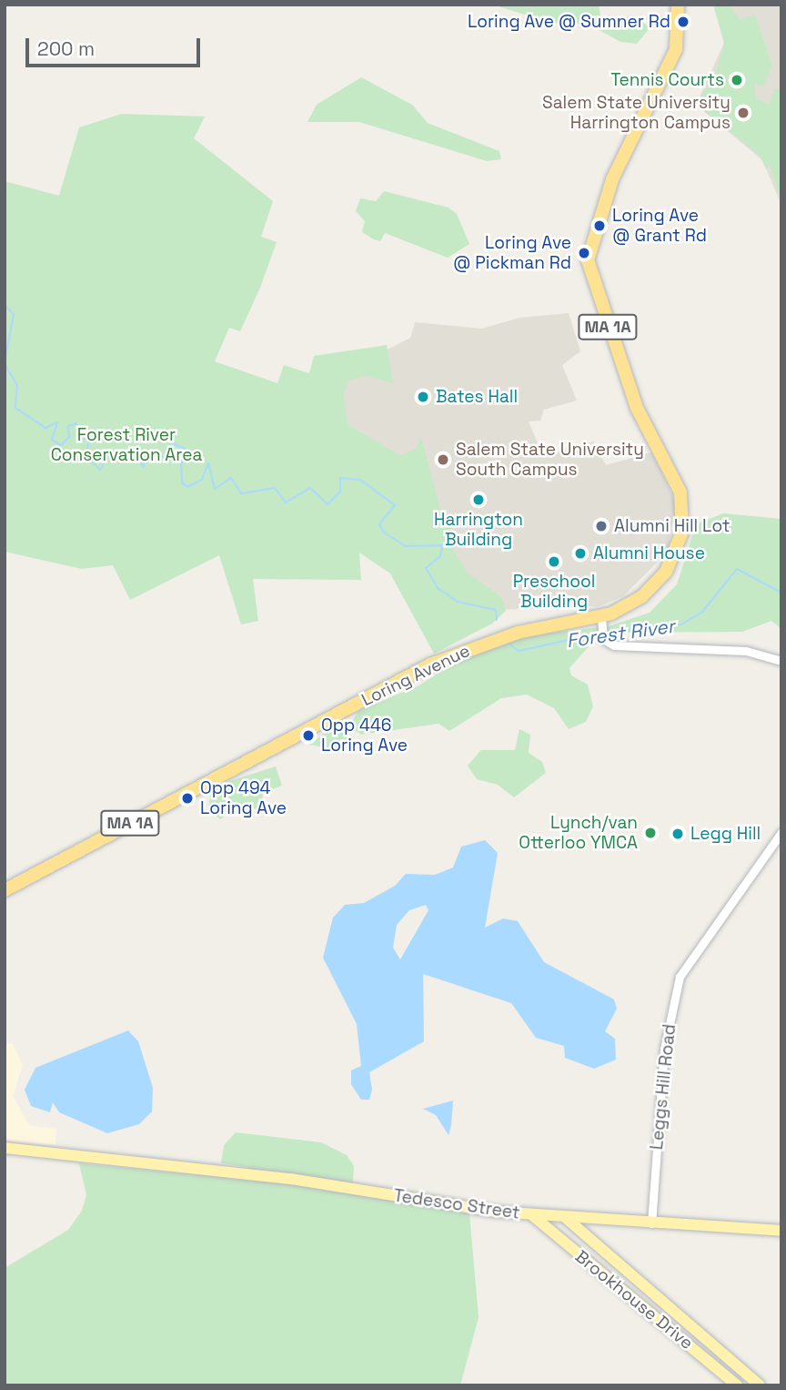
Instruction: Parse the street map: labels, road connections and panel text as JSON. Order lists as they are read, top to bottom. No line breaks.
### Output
{"streets":{"highway":["MA 1A","Loring Avenue"],"main road":["Tedesco Street","Brookhouse Drive"],"street":["Leggs Hill Road"]},"crossings":[["Leggs Hill Road","Tedesco Street"],["Tedesco Street","Brookhouse Drive"]],"water":["Forest River"],"parks":["Forest River Conservation Area"],"places":["Loring Ave @ Sumner Rd","Tennis Courts","Salem State University Harrington Campus","Loring Ave @ Grant Rd","Loring Ave @ Pickman Rd","Bates Hall","Salem State University South Campus","Harrington Building","Alumni Hill Lot","Alumni House","Preschool Building","Opp 446 Loring Ave","Opp 494 Loring Ave","Lynch/van Otterloo YMCA","Legg Hill"],"scale_bar":"200 m"}
